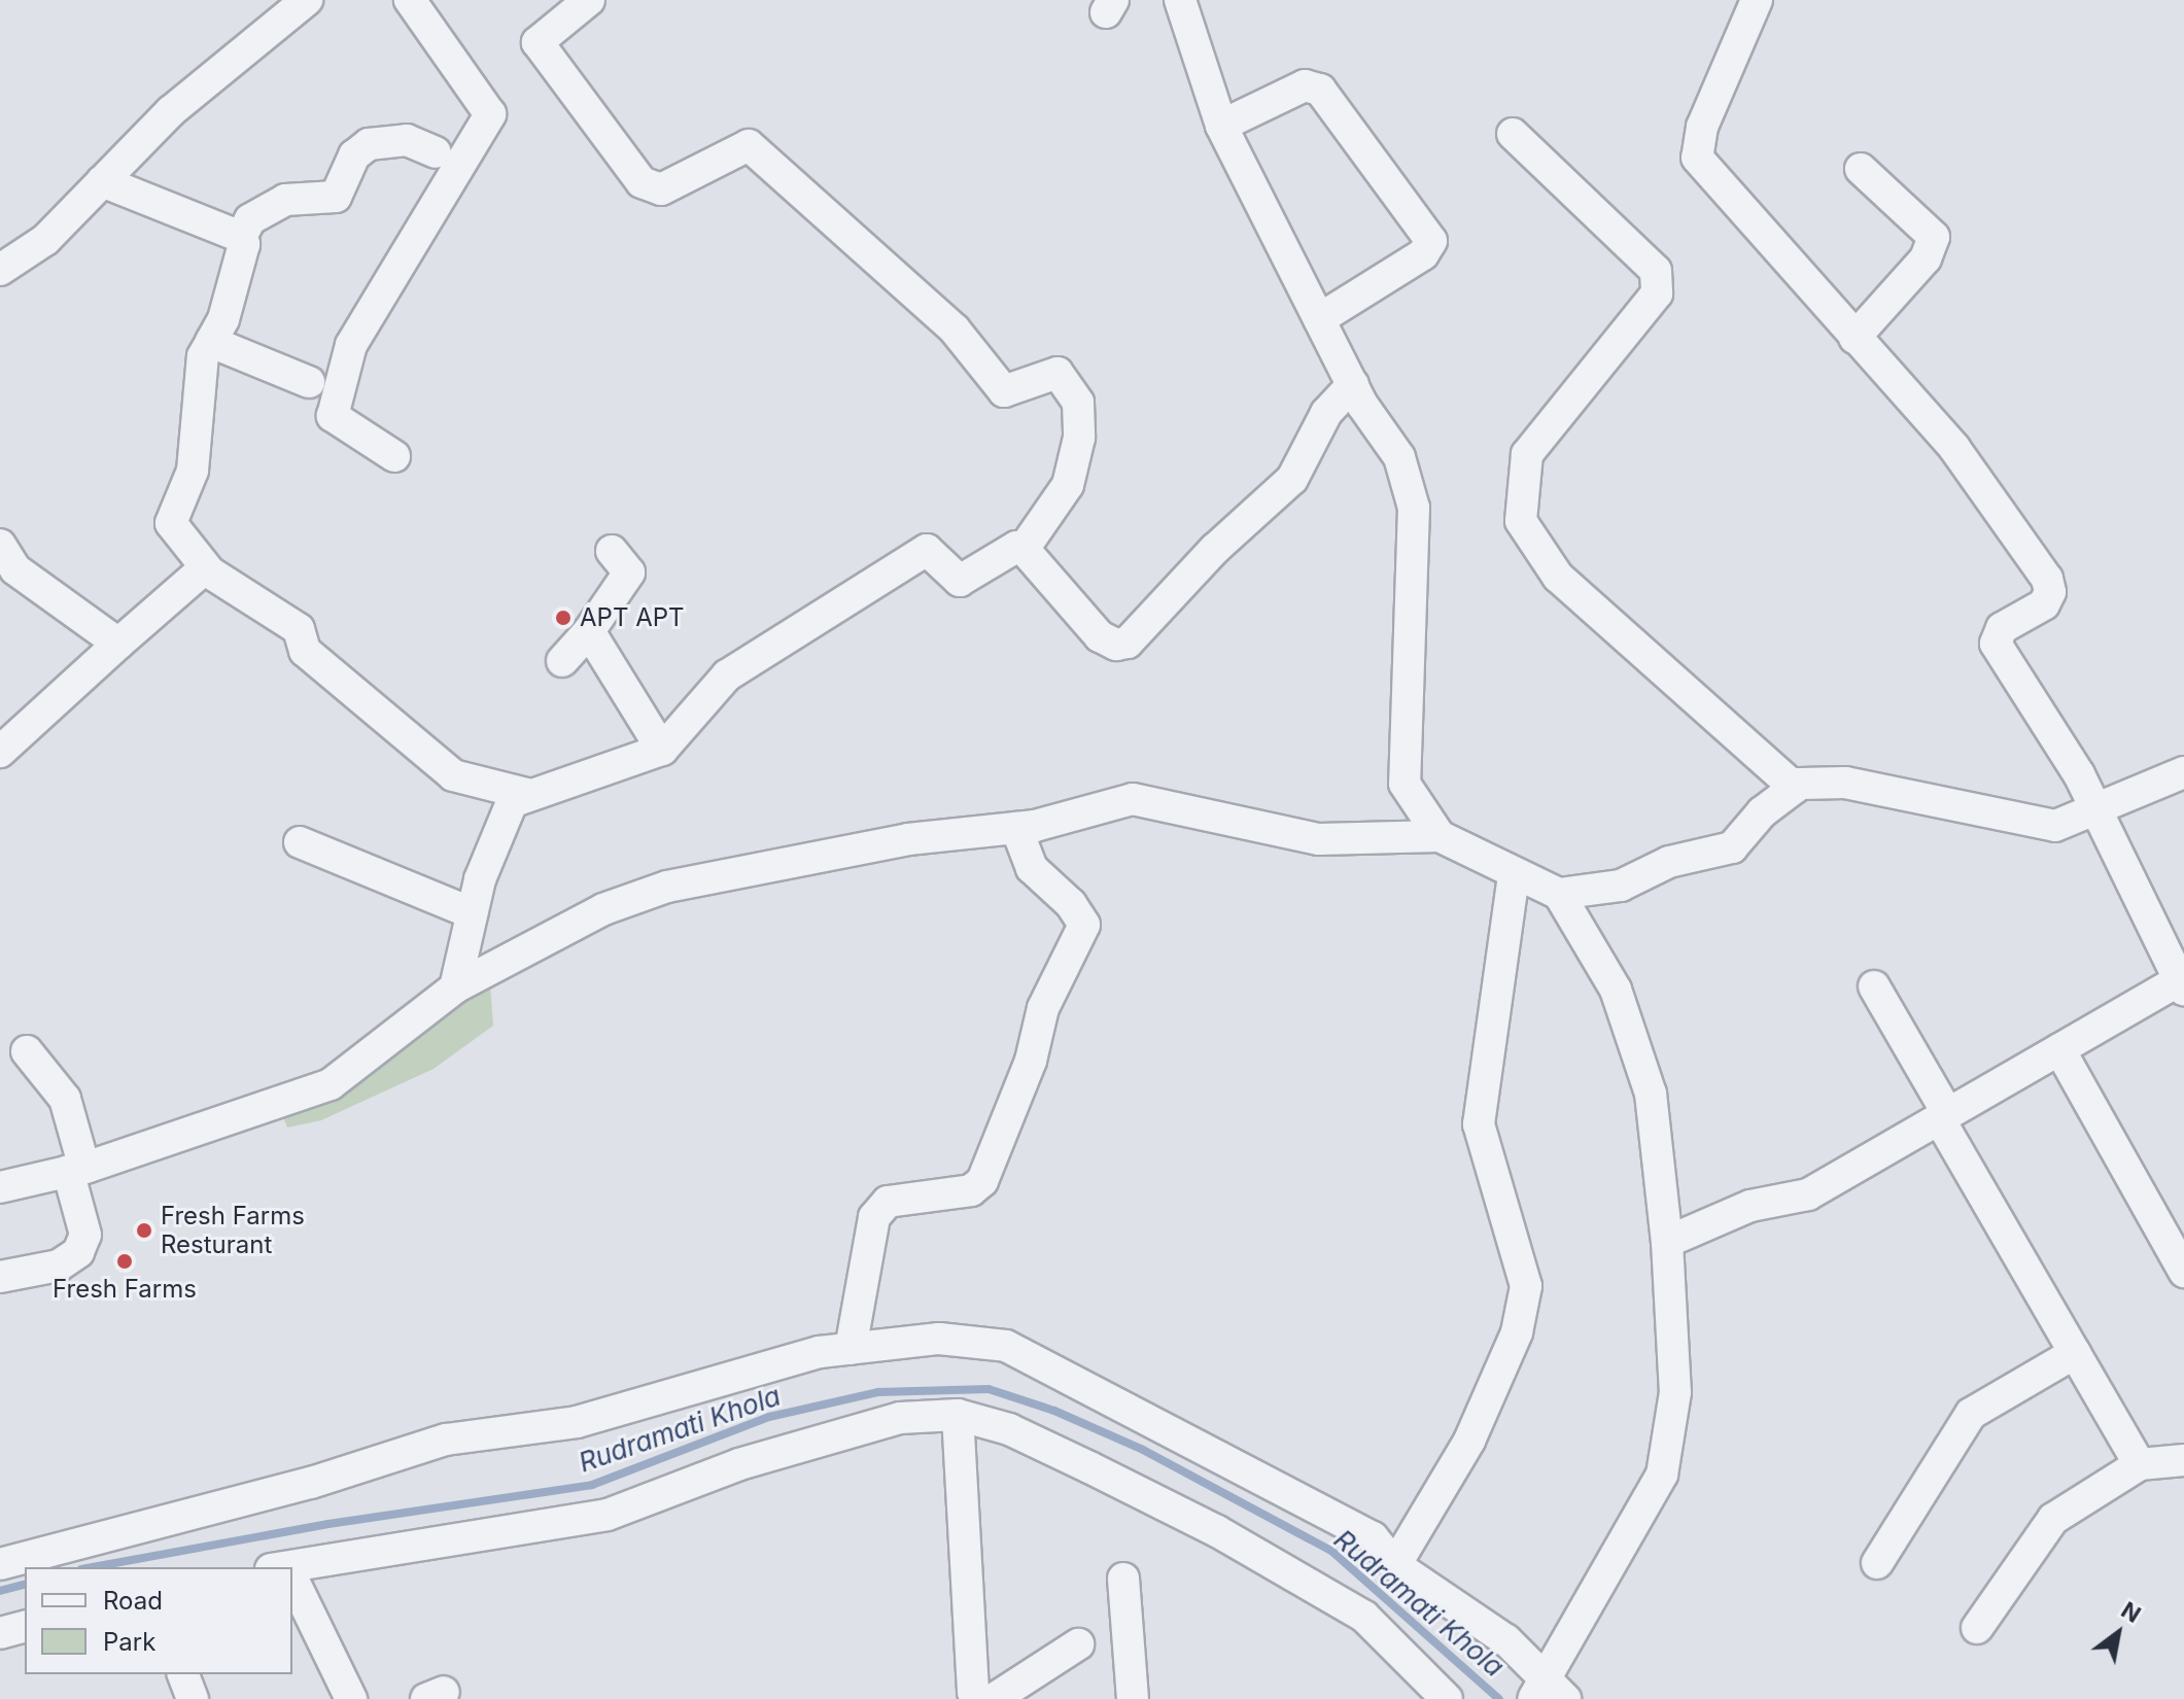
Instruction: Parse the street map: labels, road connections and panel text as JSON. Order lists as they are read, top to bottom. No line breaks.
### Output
{"water":["Rudramati Khola"],"places":["APT APT","Fresh Farms Resturant","Fresh Farms"],"legend":["Road","Park"],"north":"top right"}
